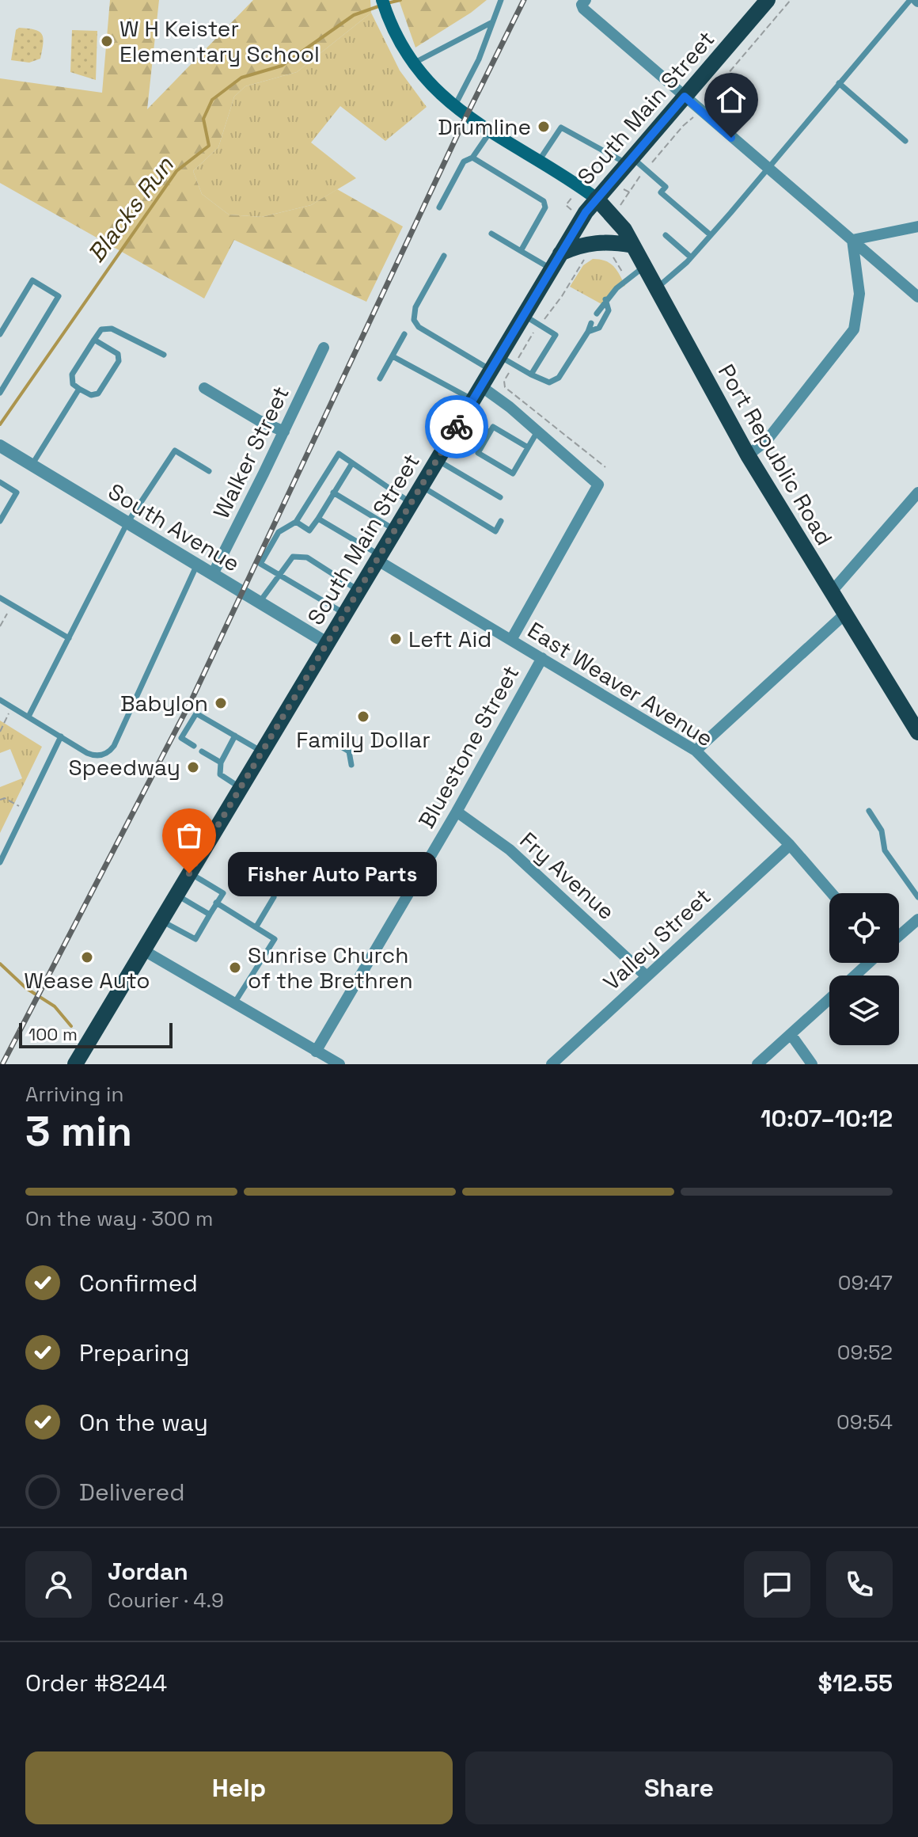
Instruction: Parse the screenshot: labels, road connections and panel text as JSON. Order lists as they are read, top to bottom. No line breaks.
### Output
{"streets":{"main road":["South Main Street","Port Republic Road"],"street":["Walker Street","South Avenue","East Weaver Avenue","Bluestone Street","Fry Avenue","Valley Street"]},"crossings":[["South Main Street","Port Republic Road"],["South Main Street","South Avenue"],["South Main Street","East Weaver Avenue"],["Walker Street","South Avenue"],["East Weaver Avenue","Bluestone Street"],["East Weaver Avenue","Valley Street"],["Bluestone Street","Fry Avenue"],["Fry Avenue","Valley Street"]],"water":["Blacks Run"],"places":["W H Keister Elementary School","Drumline","Left Aid","Babylon","Family Dollar","Speedway","Fisher Auto Parts","Wease Auto","Sunrise Church of the Brethren"],"scale_bar":"100 m","page":{"bubble":"Fisher Auto Parts","scale":"100 m","heading":["3 min","Arriving in","10:07–10:12"],"panel":["Jordan","Courier · 4.9","Order #8244","$12.55"],"bar":"On the way · 300 m","list":[["Confirmed","09:47"],["Preparing","09:52"],["On the way","09:54"],"Delivered"],"buttons":["Help","Share"]}}
